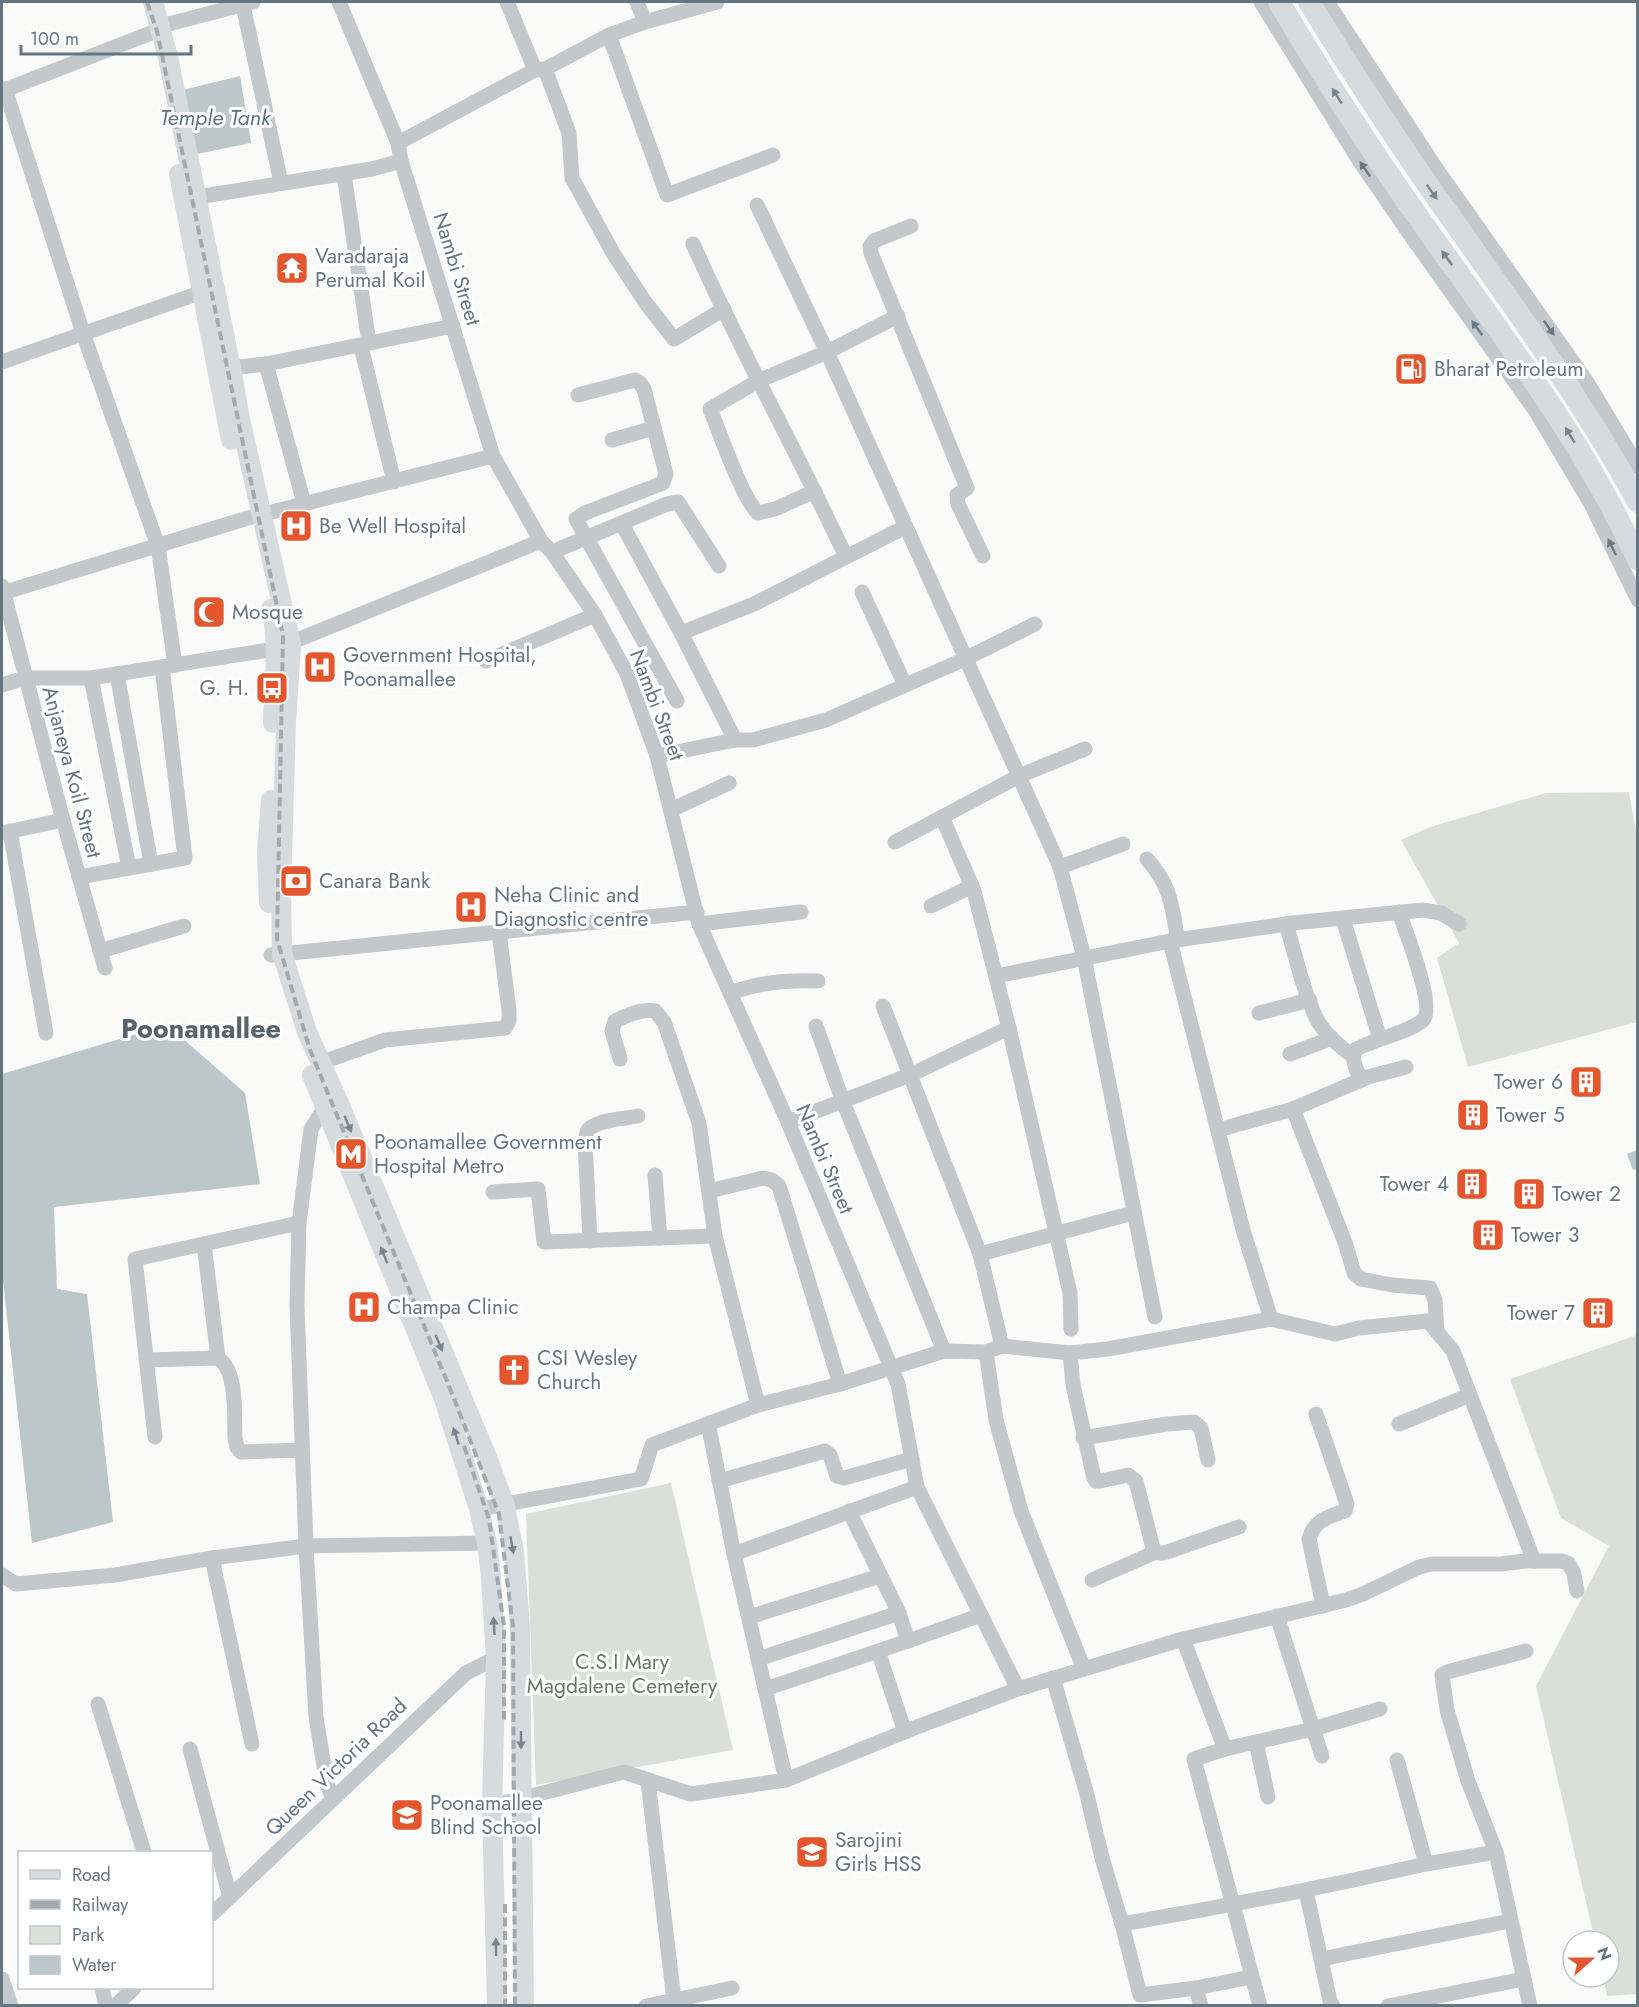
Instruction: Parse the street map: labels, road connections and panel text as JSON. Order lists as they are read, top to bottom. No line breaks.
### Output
{"streets":{"street":["Nambi Street","Anjaneya Koil Street","Queen Victoria Road"]},"districts":["Poonamallee"],"water":["Temple Tank"],"parks":["C.S.I Mary Magdalene Cemetery"],"places":{"temple":["Varadaraja Perumal Koil"],"fuel station":["Bharat Petroleum"],"hospital":["Be Well Hospital","Government Hospital, Poonamallee","Neha Clinic and Diagnostic centre","Champa Clinic"],"mosque":["Mosque"],"bus stop":["G. H."],"bank":["Canara Bank"],"building":["Tower 6","Tower 5","Tower 4","Tower 2","Tower 3","Tower 7"],"metro station":["Poonamallee Government Hospital Metro"],"church":["CSI Wesley Church"],"school or university":["Poonamallee Blind School","Sarojini Girls HSS"]},"legend":["Road","Railway","Park","Water"],"scale_bar":"100 m","north":"right"}
